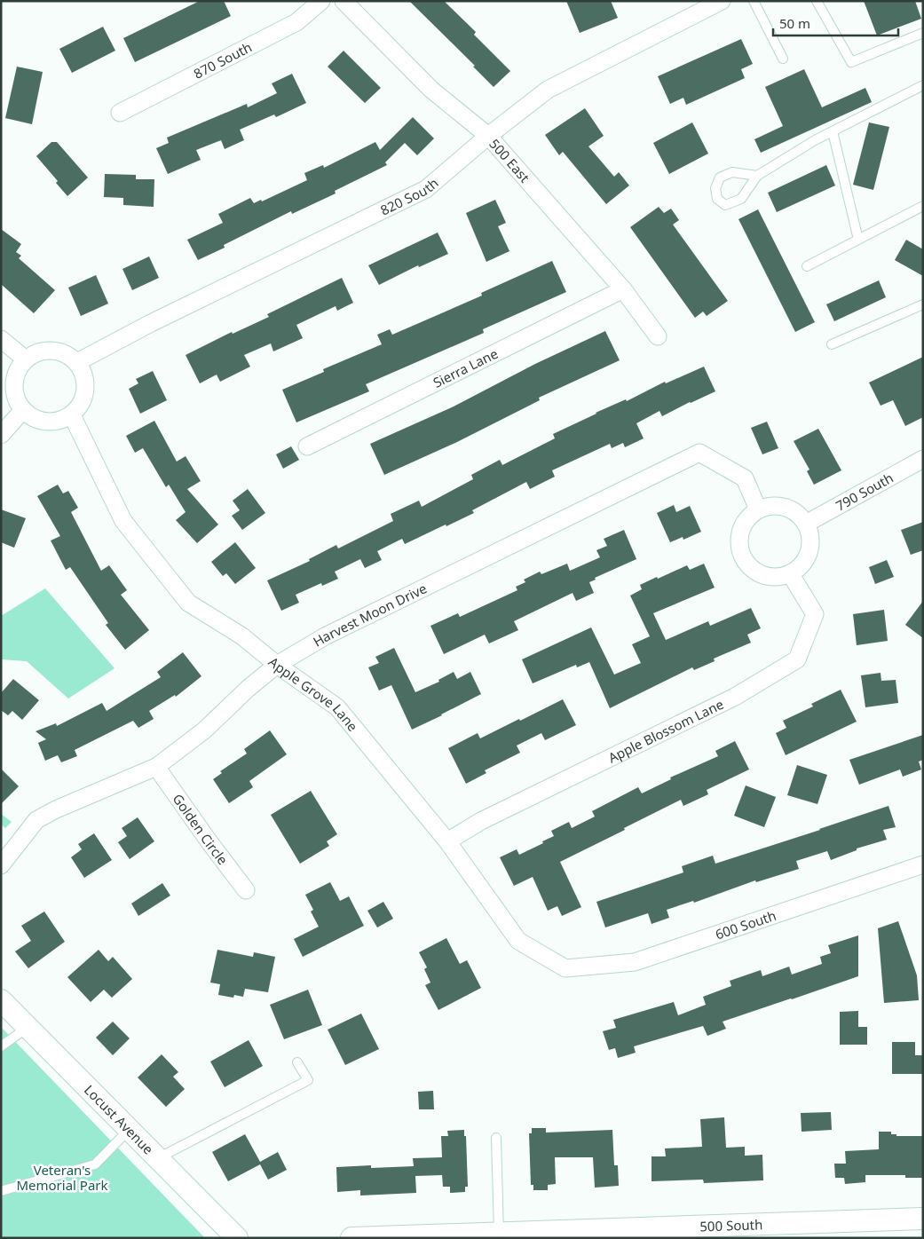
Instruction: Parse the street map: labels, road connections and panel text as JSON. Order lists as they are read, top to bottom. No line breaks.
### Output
{"streets":{"street":["870 South","500 East","820 South","Sierra Lane","790 South","Harvest Moon Drive","Apple Grove Lane","Apple Blossom Lane","Golden Circle","600 South","Locust Avenue","500 South"]},"crossings":[["500 East","820 South"],["500 East","Sierra Lane"],["820 South","Apple Grove Lane"],["790 South","Harvest Moon Drive"],["790 South","Apple Blossom Lane"],["Harvest Moon Drive","Apple Grove Lane"],["Harvest Moon Drive","Apple Blossom Lane"],["Harvest Moon Drive","Golden Circle"],["Apple Grove Lane","Apple Blossom Lane"],["Apple Grove Lane","600 South"]],"parks":["Veteran's Memorial Park"],"scale_bar":"50 m"}
